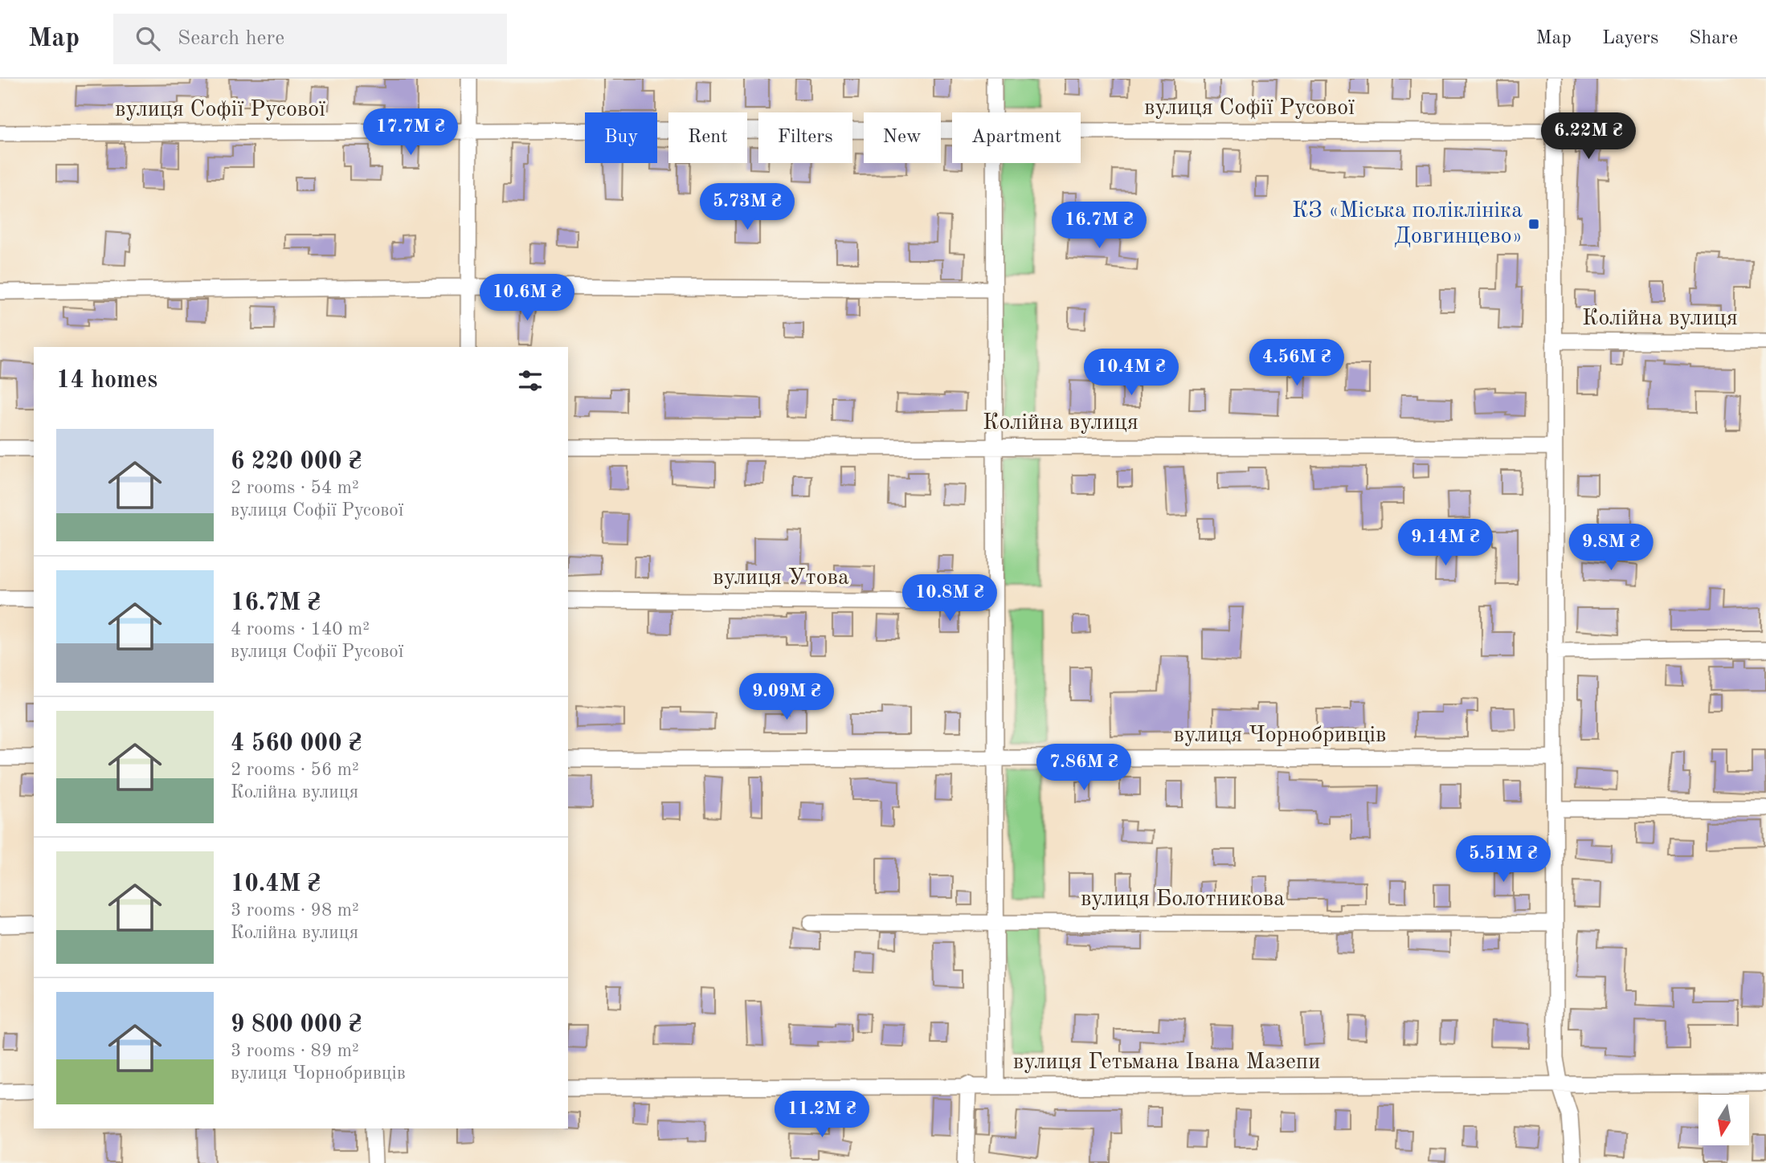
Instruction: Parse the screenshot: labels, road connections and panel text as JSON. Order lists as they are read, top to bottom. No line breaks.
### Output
{"streets":{"street":["вулиця Софії Русової","Колійна вулиця","вулиця Утова","вулиця Чорнобривців","вулиця Болотникова","вулиця Гетьмана Івана Мазепи"]},"places":{"transit":["КЗ «Міська поліклініка Довгинцево»"]},"north":"bottom","page":{"header":"Map","search":"Search here","nav":["Map","Layers","Share"],"price":["17.7M ₴","6.22M ₴","5.73M ₴","16.7M ₴","10.6M ₴","4.56M ₴","10.4M ₴","9.14M ₴","9.8M ₴","10.8M ₴","9.09M ₴","7.86M ₴","5.51M ₴","11.2M ₴"],"chip":["Buy","Rent","Filters","New","Apartment"],"heading":"14 homes","list":[{"name":"6 220 000 ₴","note":"2 rooms · 54 m² · вулиця Софії Русової"},{"name":"16.7M ₴","note":"4 rooms · 140 m² · вулиця Софії Русової"},{"name":"4 560 000 ₴","note":"2 rooms · 56 m² · Колійна вулиця"},{"name":"10.4M ₴","note":"3 rooms · 98 m² · Колійна вулиця"},{"name":"9 800 000 ₴","note":"3 rooms · 89 m² · вулиця Чорнобривців"}]}}
